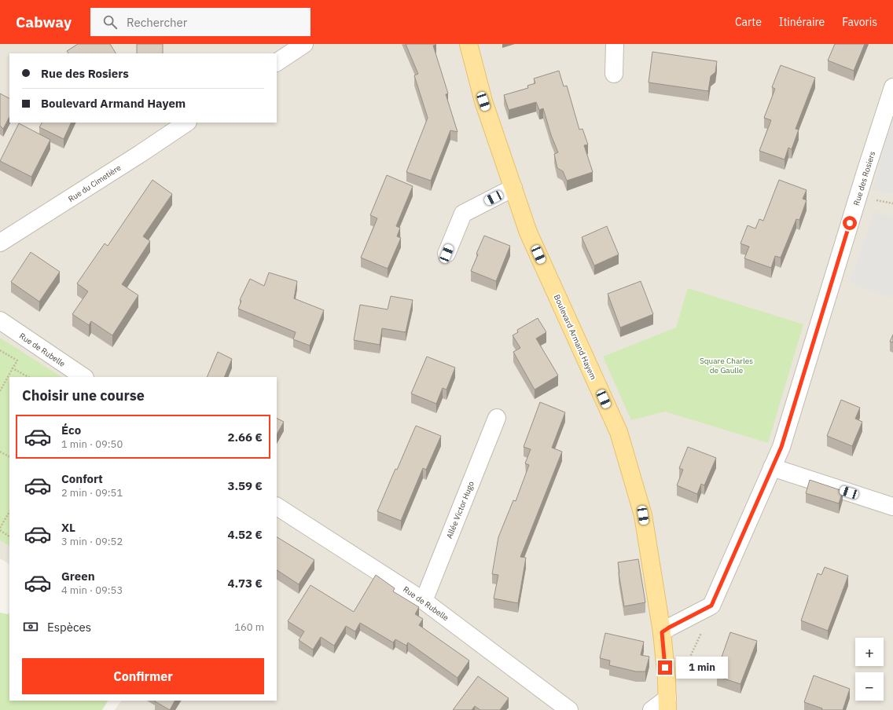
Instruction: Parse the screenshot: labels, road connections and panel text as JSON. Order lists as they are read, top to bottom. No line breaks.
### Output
{"streets":{"main road":["Boulevard Armand Hayem"],"street":["Rue des Rosiers","Rue du Cimetière","Rue de Rubelle","Allée Victor Hugo"]},"crossings":[["Rue des Rosiers","Boulevard Armand Hayem"],["Rue de Rubelle","Allée Victor Hugo"]],"parks":["Square Charles de Gaulle"],"page":{"header":"Cabway","search":"Rechercher","nav":["Carte","Itinéraire","Favoris"],"banner":["Rue des Rosiers","Boulevard Armand Hayem"],"heading":"Choisir une course","list":[{"name":"Éco","note":"1 min · 09:50","value":"2.66 €"},{"name":"Confort","note":"2 min · 09:51","value":"3.59 €"},{"name":"XL","note":"3 min · 09:52","value":"4.52 €"},{"name":"Green","note":"4 min · 09:53","value":"4.73 €"}],"pay":["Espèces","160 m"],"map_buttons":["+","−"],"buttons":"Confirmer","bubble":"1 min"}}
